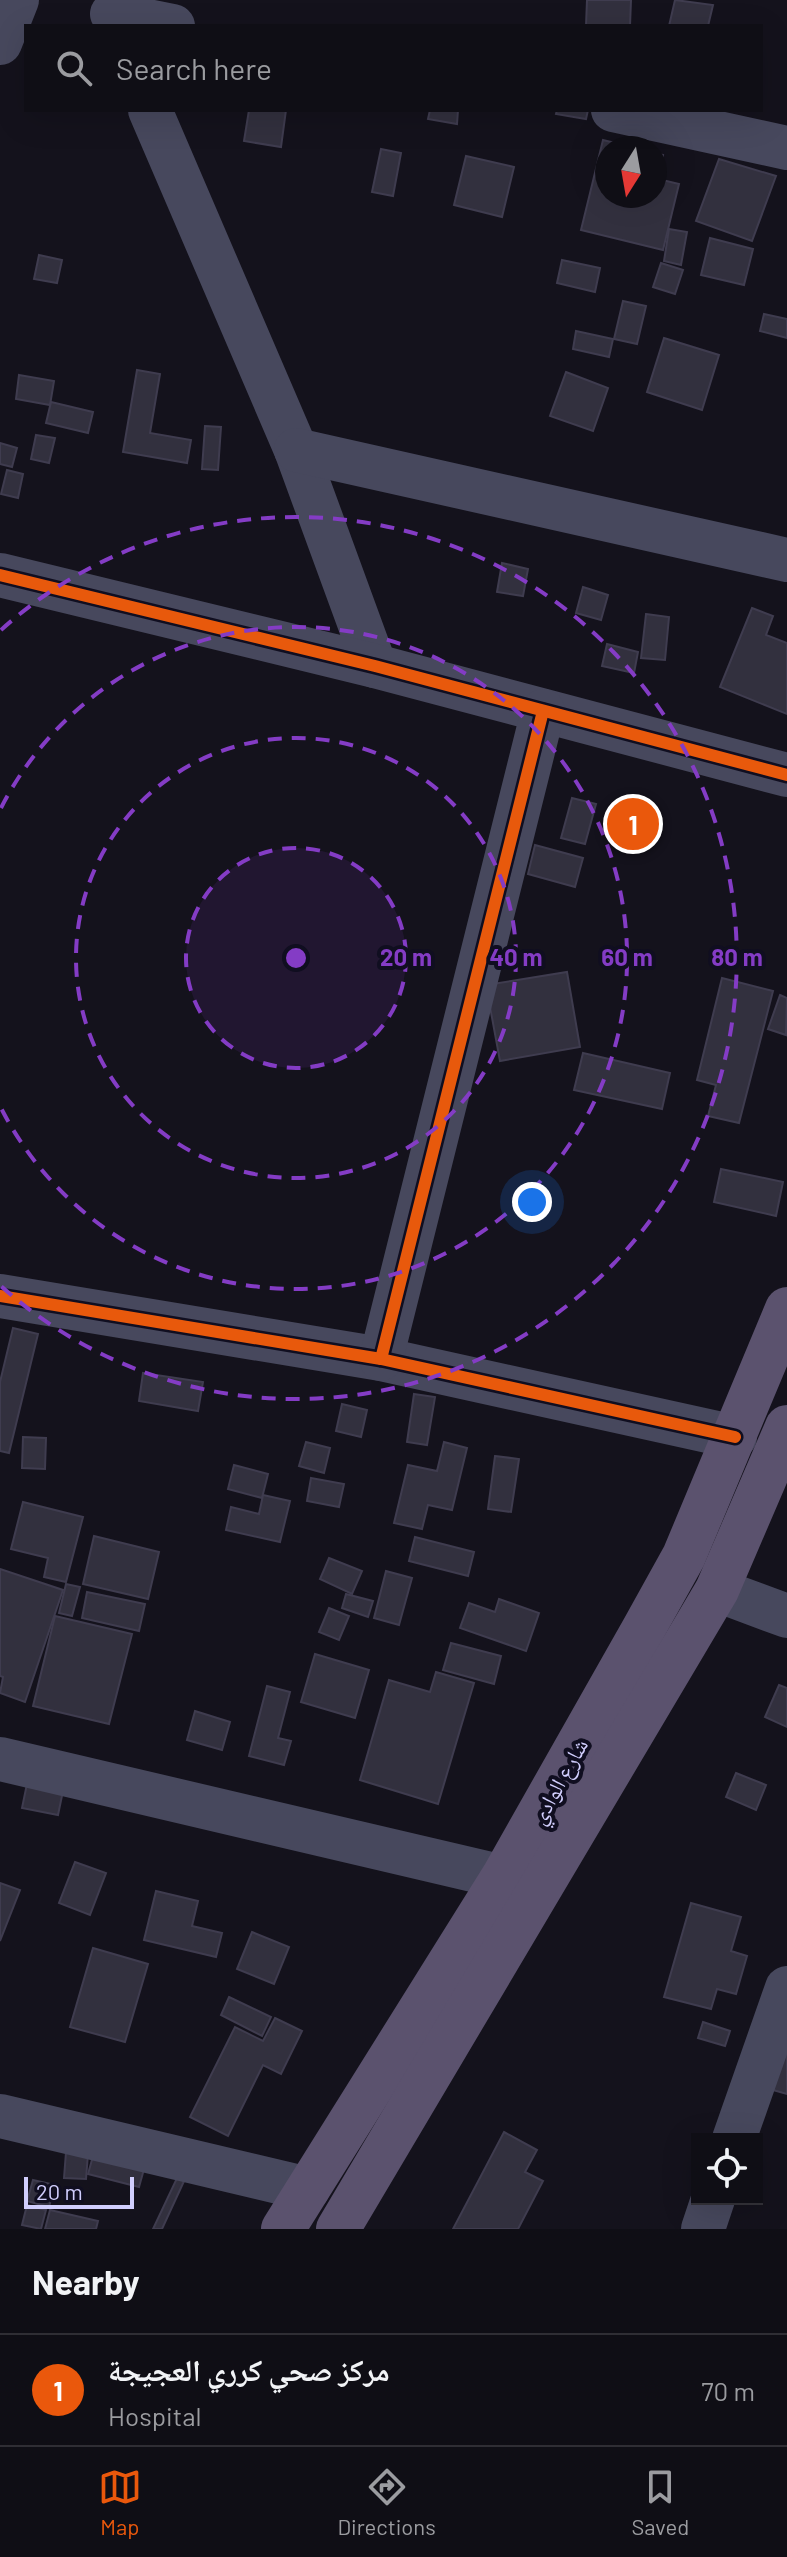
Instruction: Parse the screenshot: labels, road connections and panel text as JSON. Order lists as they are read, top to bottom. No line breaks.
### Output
{"streets":{"main road":["شارع الوادي"]},"scale_bar":"20 m","north":"bottom","page":{"search":"Search here","pins":"1","scale":"20 m","heading":"Nearby","list":[{"mark":"1","name":"مركز صحي كرري العجيجة","note":"Hospital","value":"70 m"}],"nav":["Map","Directions","Saved"]},"rings":["20 m","40 m","60 m","80 m"]}
